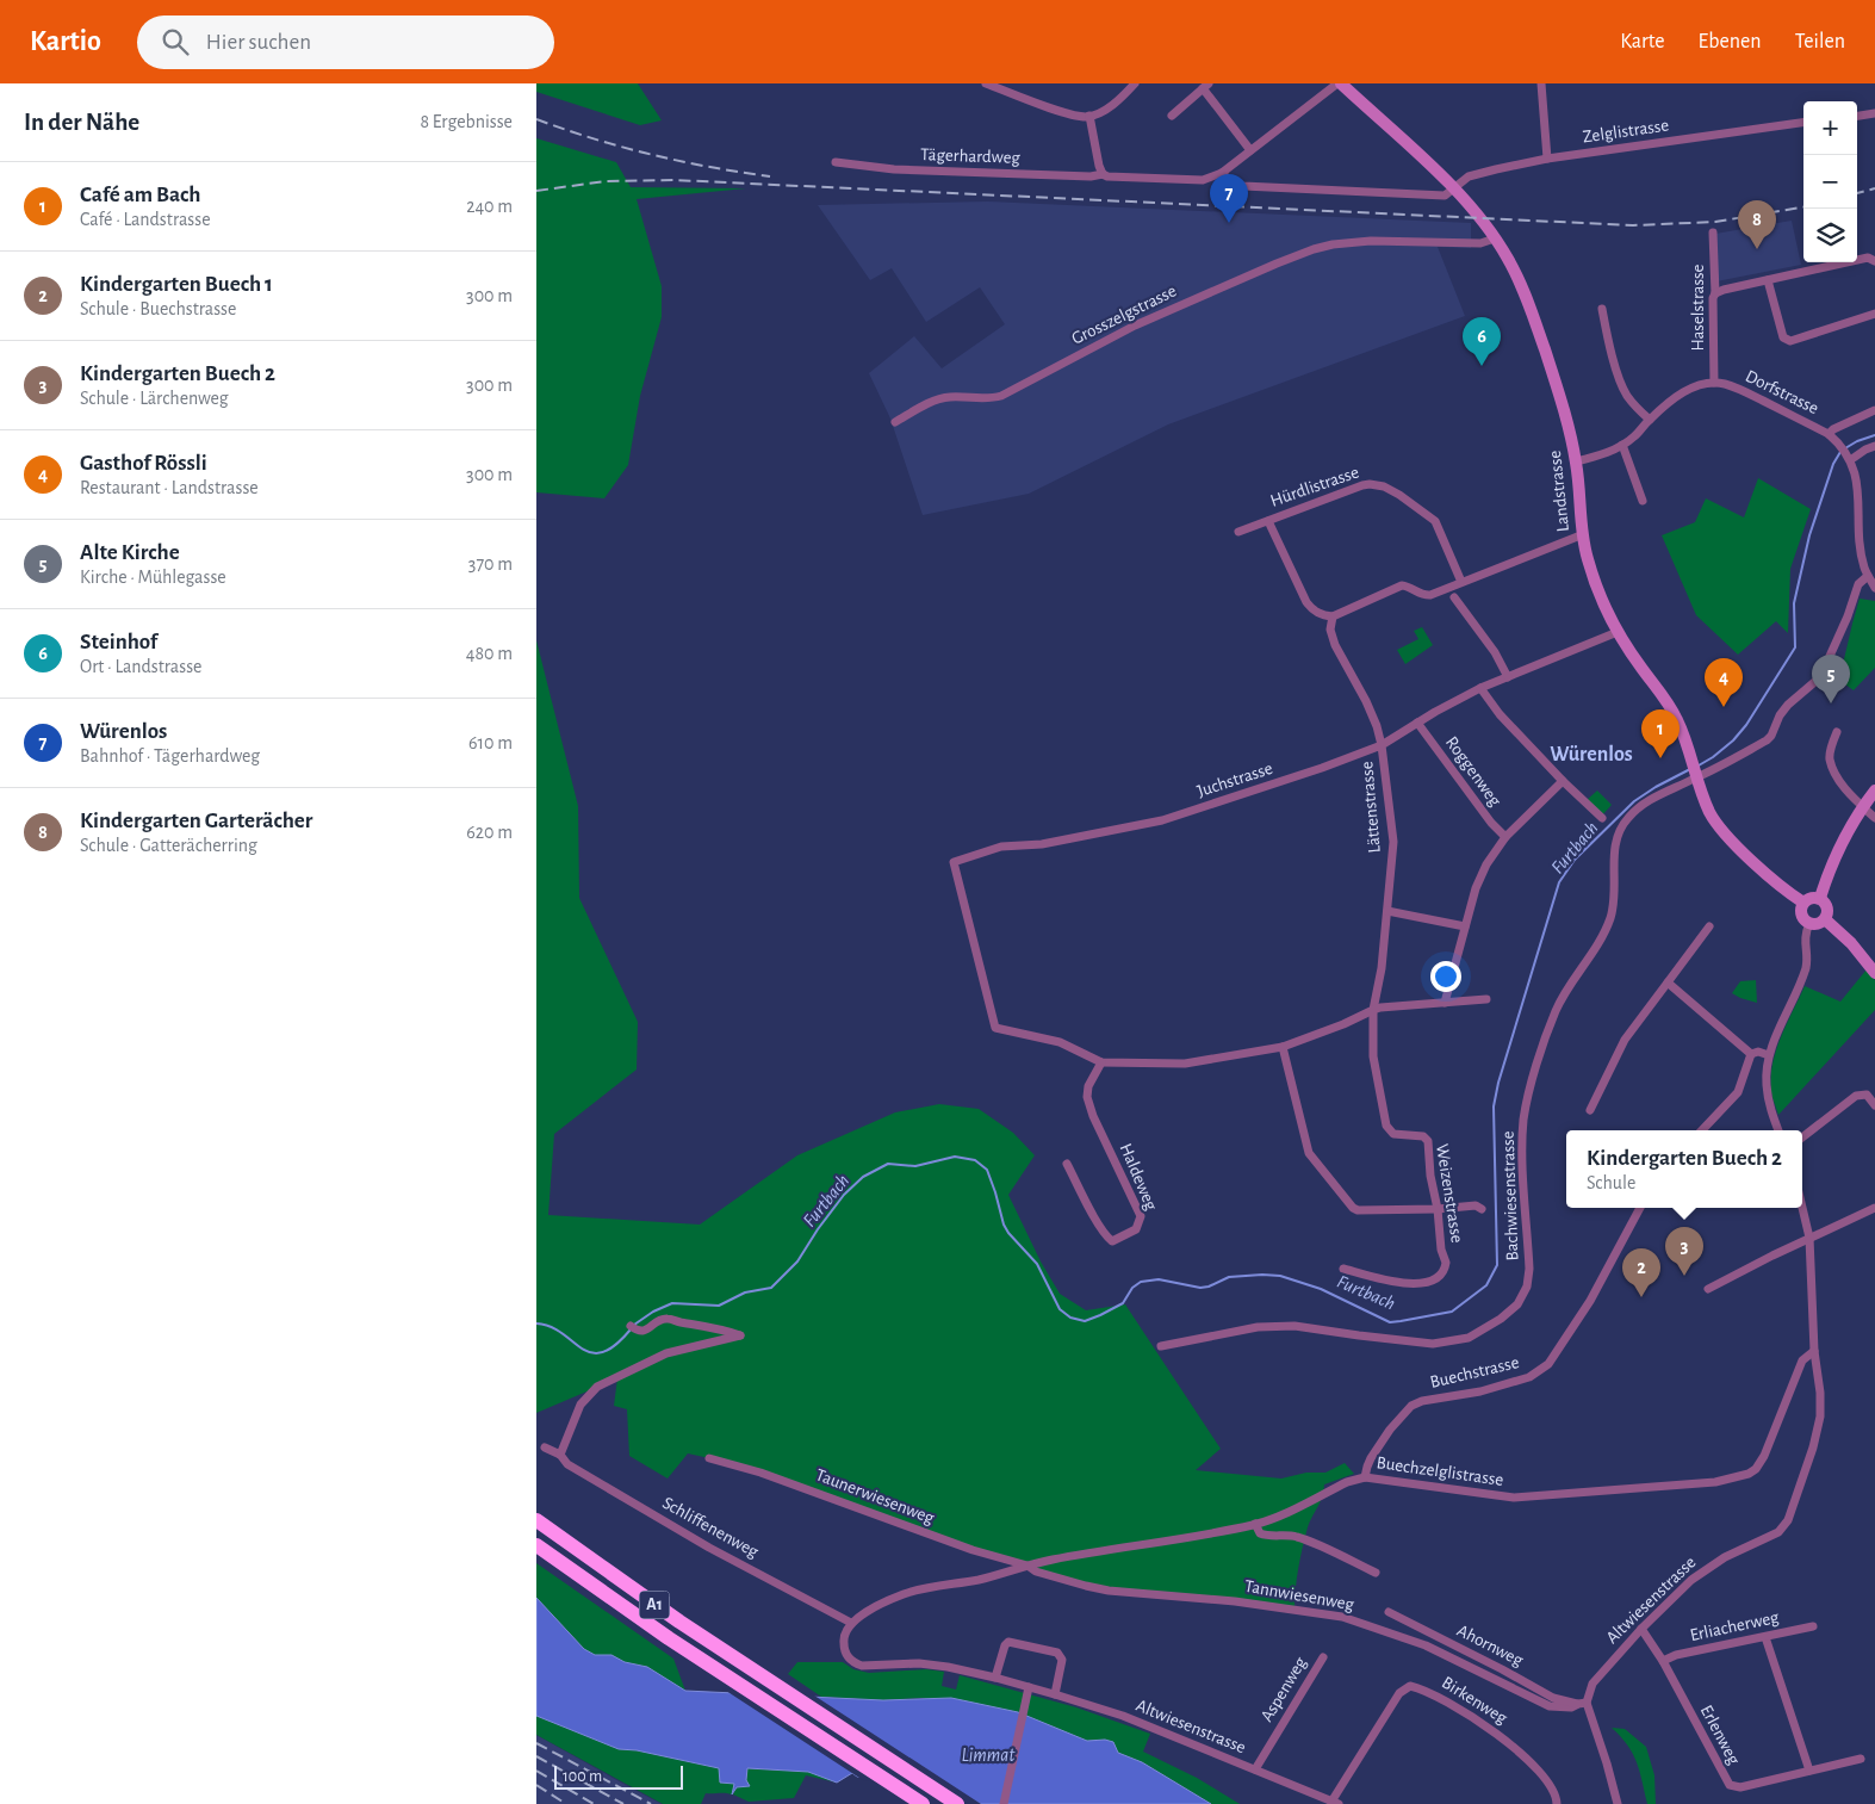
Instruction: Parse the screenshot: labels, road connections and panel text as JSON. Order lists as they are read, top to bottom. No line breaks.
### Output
{"streets":{"highway":["A1"],"main road":["Landstrasse"],"street":["Zelglistrasse","Tägerhardweg","Haselstrasse","Grosszelgstrasse","Dorfstrasse","Hürdlistrasse","Roggenweg","Juchstrasse","Lättenstrasse","Haldeweg","Weizenstrasse","Bachwiesenstrasse","Buechstrasse","Buechzelglistrasse","Taunerwiesenweg","Schliffenenweg","Tannwiesenweg","Altwiesenstrasse","Erliacherweg","Ahornweg","Aspenweg","Birkenweg","Erlenweg"]},"crossings":[["Zelglistrasse","Landstrasse"],["Haselstrasse","Dorfstrasse"],["Grosszelgstrasse","Landstrasse"],["Dorfstrasse","Bachwiesenstrasse"],["Landstrasse","Juchstrasse"],["Landstrasse","Bachwiesenstrasse"],["Roggenweg","Juchstrasse"],["Juchstrasse","Lättenstrasse"],["Juchstrasse","Haldeweg"],["Lättenstrasse","Weizenstrasse"],["Buechstrasse","Buechzelglistrasse"],["Buechzelglistrasse","Taunerwiesenweg"],["Buechzelglistrasse","Schliffenenweg"],["Buechzelglistrasse","Tannwiesenweg"],["Buechzelglistrasse","Altwiesenstrasse"],["Taunerwiesenweg","Tannwiesenweg"],["Tannwiesenweg","Altwiesenstrasse"],["Tannwiesenweg","Ahornweg"],["Altwiesenstrasse","Ahornweg"],["Altwiesenstrasse","Aspenweg"],["Altwiesenstrasse","Birkenweg"],["Altwiesenstrasse","Erlenweg"],["Erliacherweg","Erlenweg"]],"districts":["Würenlos"],"water":["Furtbach","Limmat"],"scale_bar":"100 m","page":{"header":"Kartio","search":"Hier suchen","nav":["Karte","Ebenen","Teilen"],"heading":["In der Nähe","8 Ergebnisse"],"map_buttons":["+","−"],"list":[{"mark":"1","name":"Café am Bach","note":"Café · Landstrasse","value":"240 m"},{"mark":"2","name":"Kindergarten Buech 1","note":"Schule · Buechstrasse","value":"300 m"},{"mark":"3","name":"Kindergarten Buech 2","note":"Schule · Lärchenweg","value":"300 m"},{"mark":"4","name":"Gasthof Rössli","note":"Restaurant · Landstrasse","value":"300 m"},{"mark":"5","name":"Alte Kirche","note":"Kirche · Mühlegasse","value":"370 m"},{"mark":"6","name":"Steinhof","note":"Ort · Landstrasse","value":"480 m"},{"mark":"7","name":"Würenlos","note":"Bahnhof · Tägerhardweg","value":"610 m"},{"mark":"8","name":"Kindergarten Garterächer","note":"Schule · Gatterächerring","value":"620 m"}],"pins":["7","8","6","5","4","1","3","2"],"popup":["Kindergarten Buech 2","Schule"],"scale":"100 m"}}
